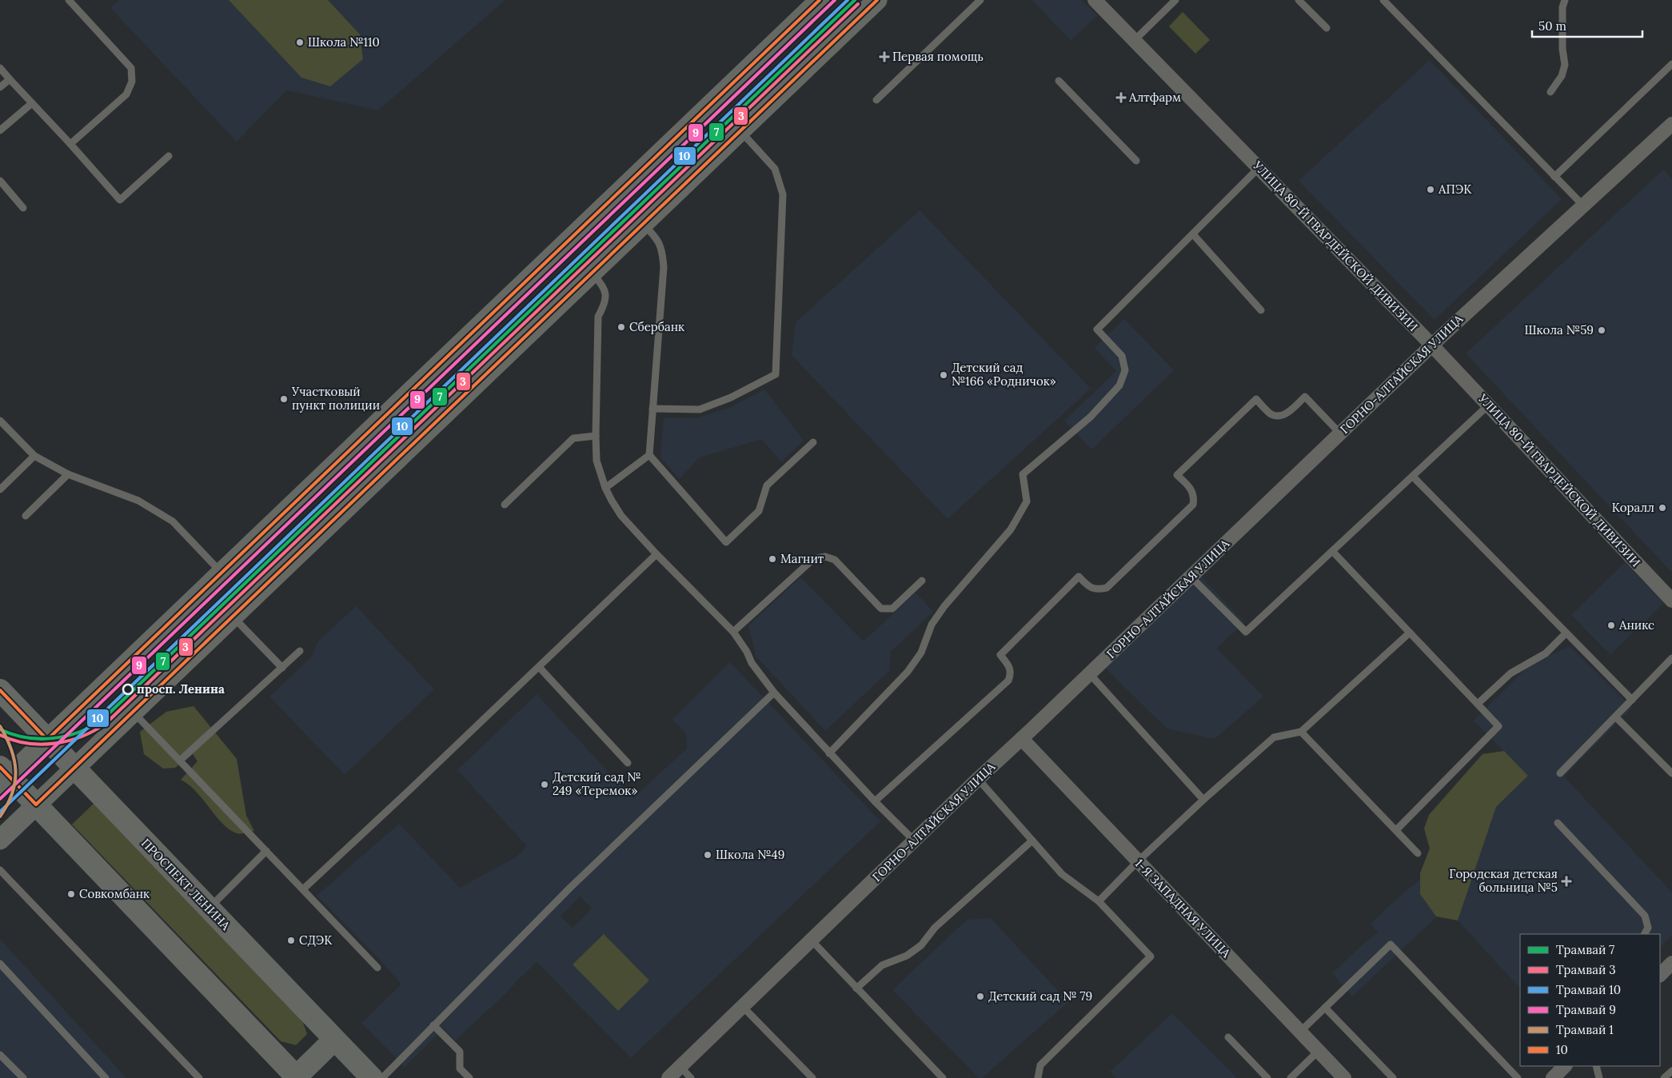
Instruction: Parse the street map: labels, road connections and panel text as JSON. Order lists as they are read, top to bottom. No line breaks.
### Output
{"streets":{"main road":["ПРОСПЕКТ ЛЕНИНА"],"street":["УЛИЦА 80-Й ГВАРДЕЙСКОЙ ДИВИЗИИ","ГОРНО-АЛТАЙСКАЯ УЛИЦА","1-Я ЗАПАДНАЯ УЛИЦА"]},"crossings":[["УЛИЦА 80-Й ГВАРДЕЙСКОЙ ДИВИЗИИ","ГОРНО-АЛТАЙСКАЯ УЛИЦА"],["ГОРНО-АЛТАЙСКАЯ УЛИЦА","1-Я ЗАПАДНАЯ УЛИЦА"]],"places":{"other":["Школа №110","АПЭК","Сбербанк","Школа №59","Детский сад №166 «Родничок»","Участковый пункт полиции","Коралл","Магнит","Аникс","просп. Ленина","Детский сад № 249 «Теремок»","Школа №49","Совкомбанк","СДЭК","Детский сад № 79"],"health":["Первая помощь","Алтфарм","Городская детская больница №5"]},"lines":["tram line 7","tram line 10","tram line 9","transit line 10","tram line 3","tram line 1"],"legend":["Трамвай 7","Трамвай 3","Трамвай 10","Трамвай 9","Трамвай 1","10"],"scale_bar":"50 m"}
